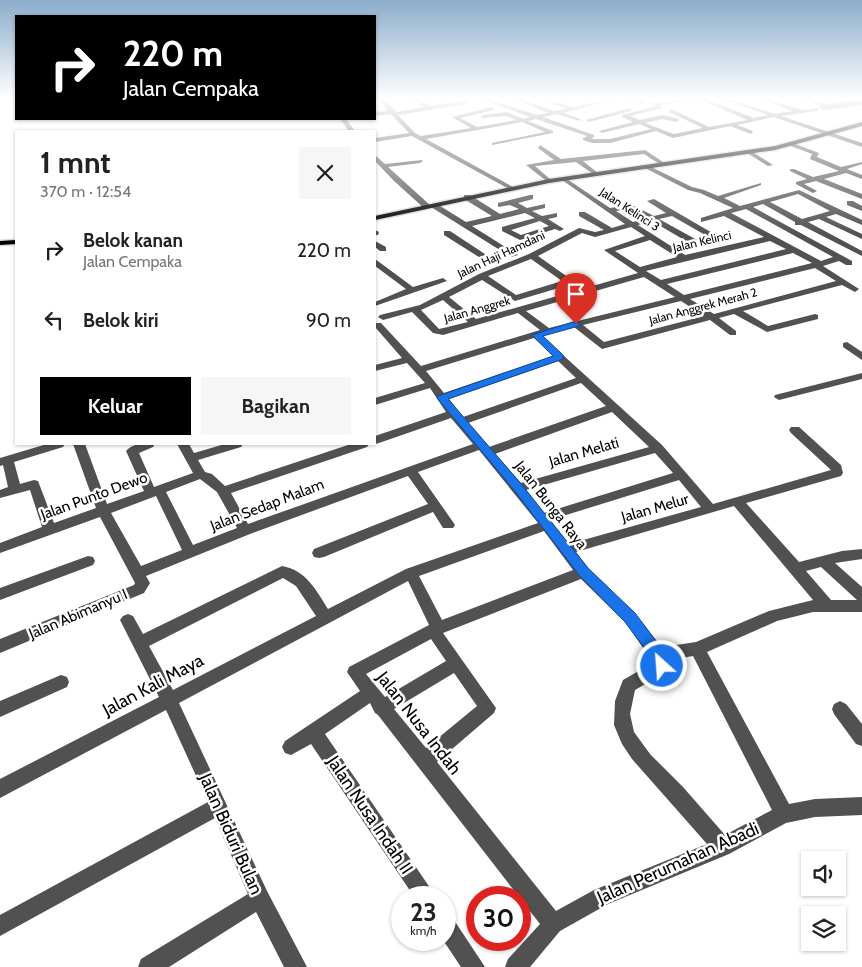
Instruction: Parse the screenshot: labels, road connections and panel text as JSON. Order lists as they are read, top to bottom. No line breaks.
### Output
{"streets":{"street":["Jalan Kelinci 3","Jalan Kelinci","Jalan Haji Hamdani","Jalan Anggrek Merah 2","Jalan Anggrek","Jalan Melati","Jalan Punto Dewo","Jalan Sedap Malam","Jalan Bunga Raya","Jalan Melur","Jalan Abimanyu I","Jalan Kali Maya","Jalan Nusa Indah","Jalan Nusa Indah II","Jalan Biduri Bulan","Jalan Perumahan Abadi"]},"crossings":[["Jalan Kelinci 3","Jalan Kelinci"],["Jalan Kelinci 3","Jalan Haji Hamdani"],["Jalan Kelinci","Jalan Anggrek"],["Jalan Haji Hamdani","Jalan Anggrek"],["Jalan Haji Hamdani","Jalan Bunga Raya"],["Jalan Anggrek","Jalan Sedap Malam"],["Jalan Anggrek","Jalan Melur"],["Jalan Melati","Jalan Bunga Raya"],["Jalan Melati","Jalan Melur"],["Jalan Sedap Malam","Jalan Bunga Raya"],["Jalan Sedap Malam","Jalan Melur"],["Jalan Sedap Malam","Jalan Abimanyu I"],["Jalan Bunga Raya","Jalan Melur"],["Jalan Bunga Raya","Jalan Kali Maya"],["Jalan Bunga Raya","Jalan Nusa Indah"],["Jalan Melur","Jalan Kali Maya"],["Jalan Kali Maya","Jalan Biduri Bulan"],["Jalan Nusa Indah","Jalan Perumahan Abadi"]],"page":{"turn":["220 m","Jalan Cempaka"],"heading":["1 mnt","370 m · 12:54"],"list":[{"name":"Belok kanan","note":"Jalan Cempaka","value":"220 m"},{"name":"Belok kiri","value":"90 m"}],"buttons":["Keluar","Bagikan"],"speed":"23 km/h","limit":"30"}}
